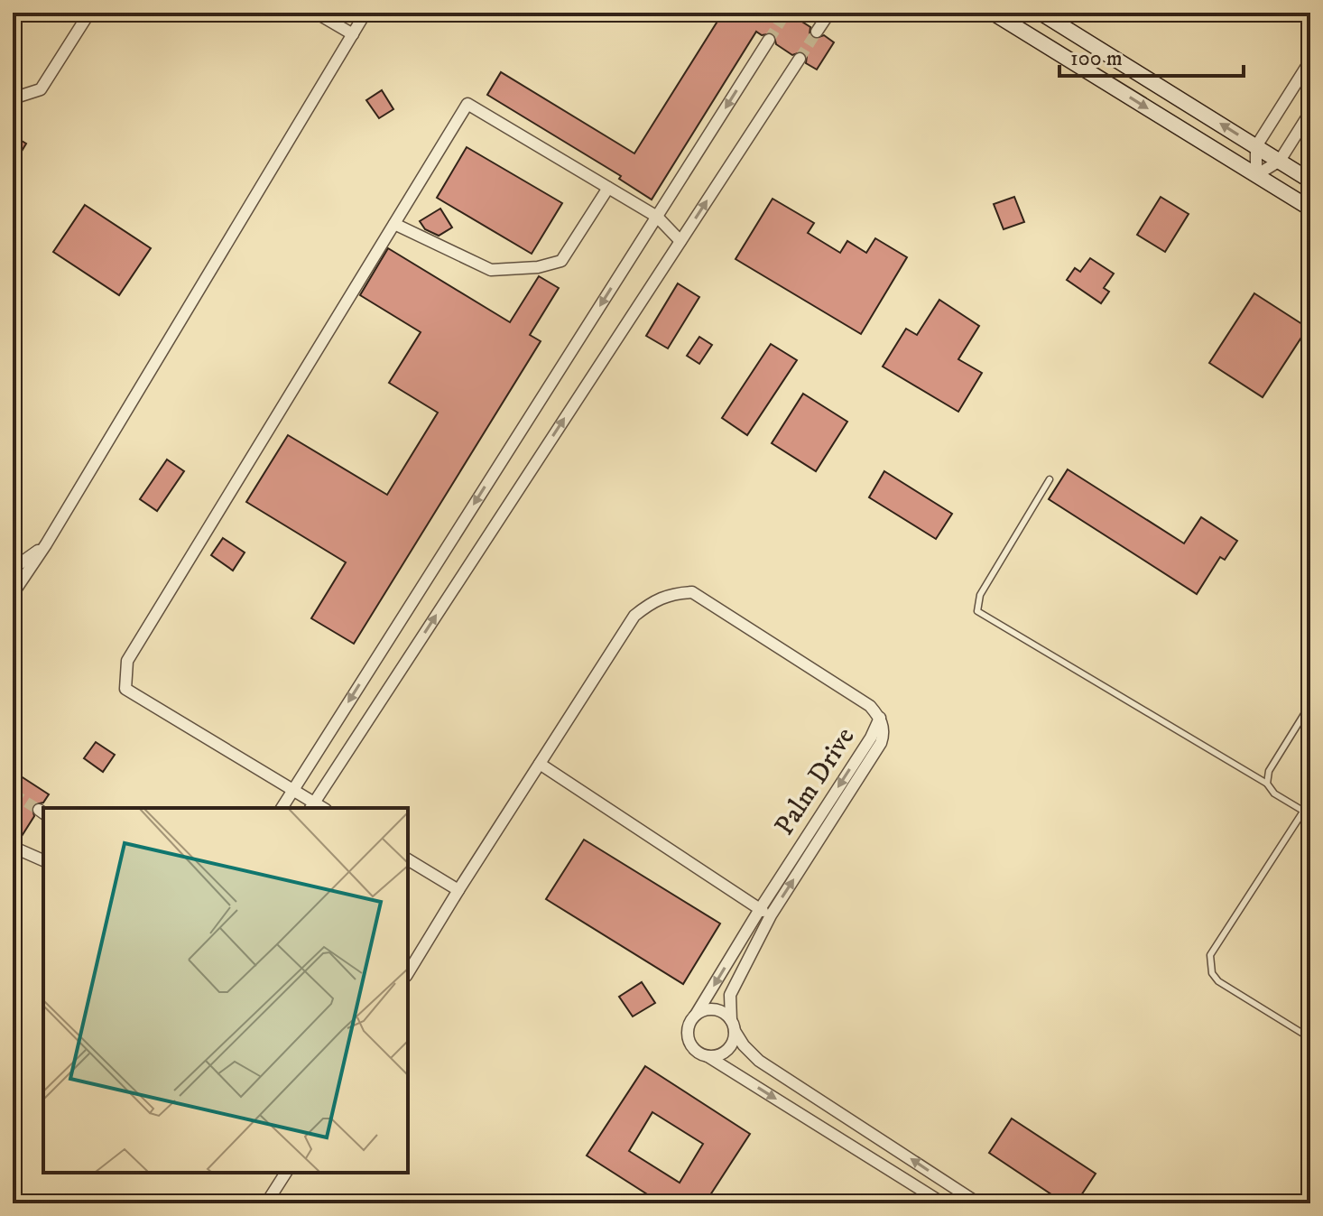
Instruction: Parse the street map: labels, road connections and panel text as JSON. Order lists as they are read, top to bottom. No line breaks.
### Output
{"streets":{"street":["Palm Drive"]},"scale_bar":"100 m"}
